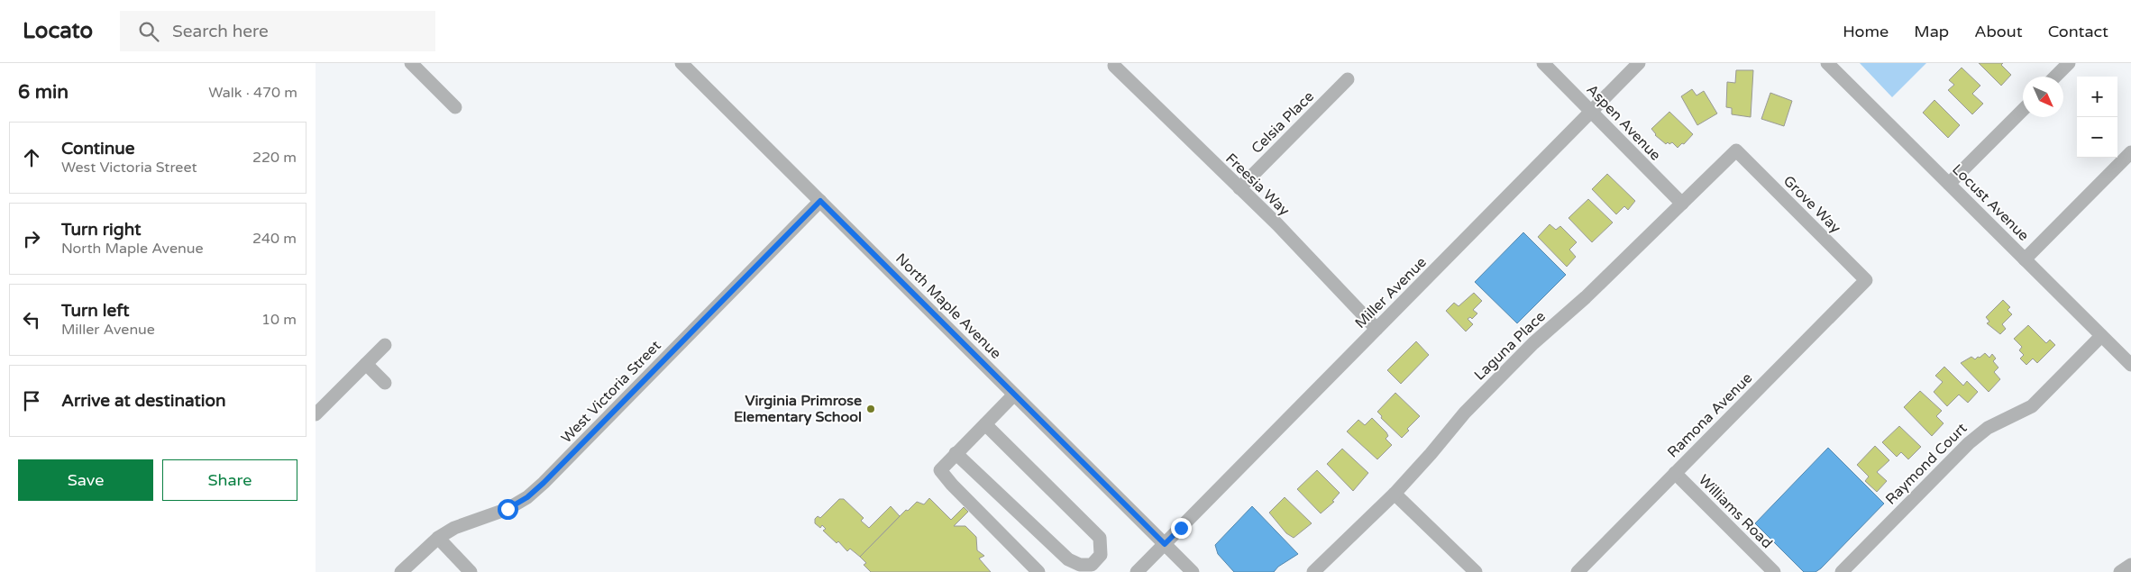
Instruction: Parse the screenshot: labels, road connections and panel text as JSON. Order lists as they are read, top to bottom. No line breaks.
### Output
{"streets":{"street":["Celsia Place","Aspen Avenue","Freesia Way","Locust Avenue","Grove Way","Miller Avenue","North Maple Avenue","Laguna Place","West Victoria Street","Ramona Avenue","Raymond Court","Williams Road"]},"crossings":[["Celsia Place","Freesia Way"],["Aspen Avenue","Miller Avenue"],["Aspen Avenue","Laguna Place"],["Freesia Way","Miller Avenue"],["Locust Avenue","Raymond Court"],["Grove Way","Laguna Place"],["Grove Way","Ramona Avenue"],["Miller Avenue","North Maple Avenue"],["North Maple Avenue","West Victoria Street"],["Ramona Avenue","Williams Road"]],"places":["Virginia Primrose Elementary School"],"north":"bottom right","page":{"header":"Locato","search":"Search here","nav":["Home","Map","About","Contact"],"heading":["6 min","Walk · 470 m"],"map_buttons":["+","−"],"list":[["Continue","West Victoria Street","220 m"],["Turn right","North Maple Avenue","240 m"],["Turn left","Miller Avenue","10 m"],"Arrive at destination"],"buttons":["Save","Share"]}}
